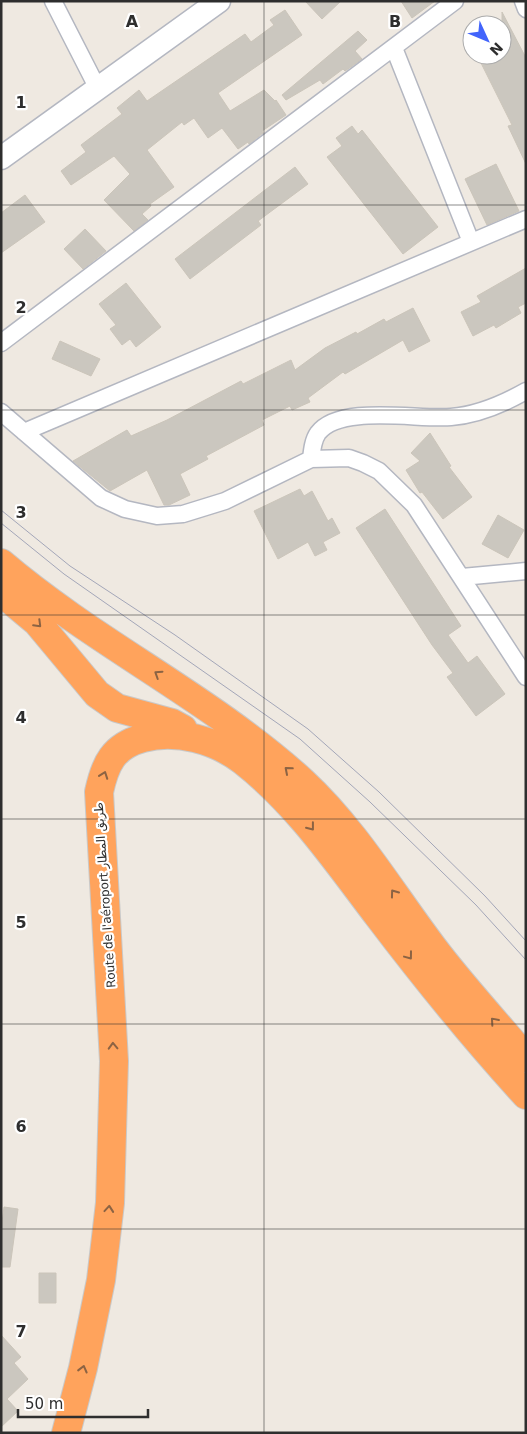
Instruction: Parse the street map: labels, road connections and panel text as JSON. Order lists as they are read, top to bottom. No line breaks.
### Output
{"streets":{"highway":["Route de l'aéroport طريق المطار"]},"scale_bar":"50 m","north":"bottom right","grid":{"columns":["A","B"],"rows":["1","2","3","4","5","6","7"]}}
